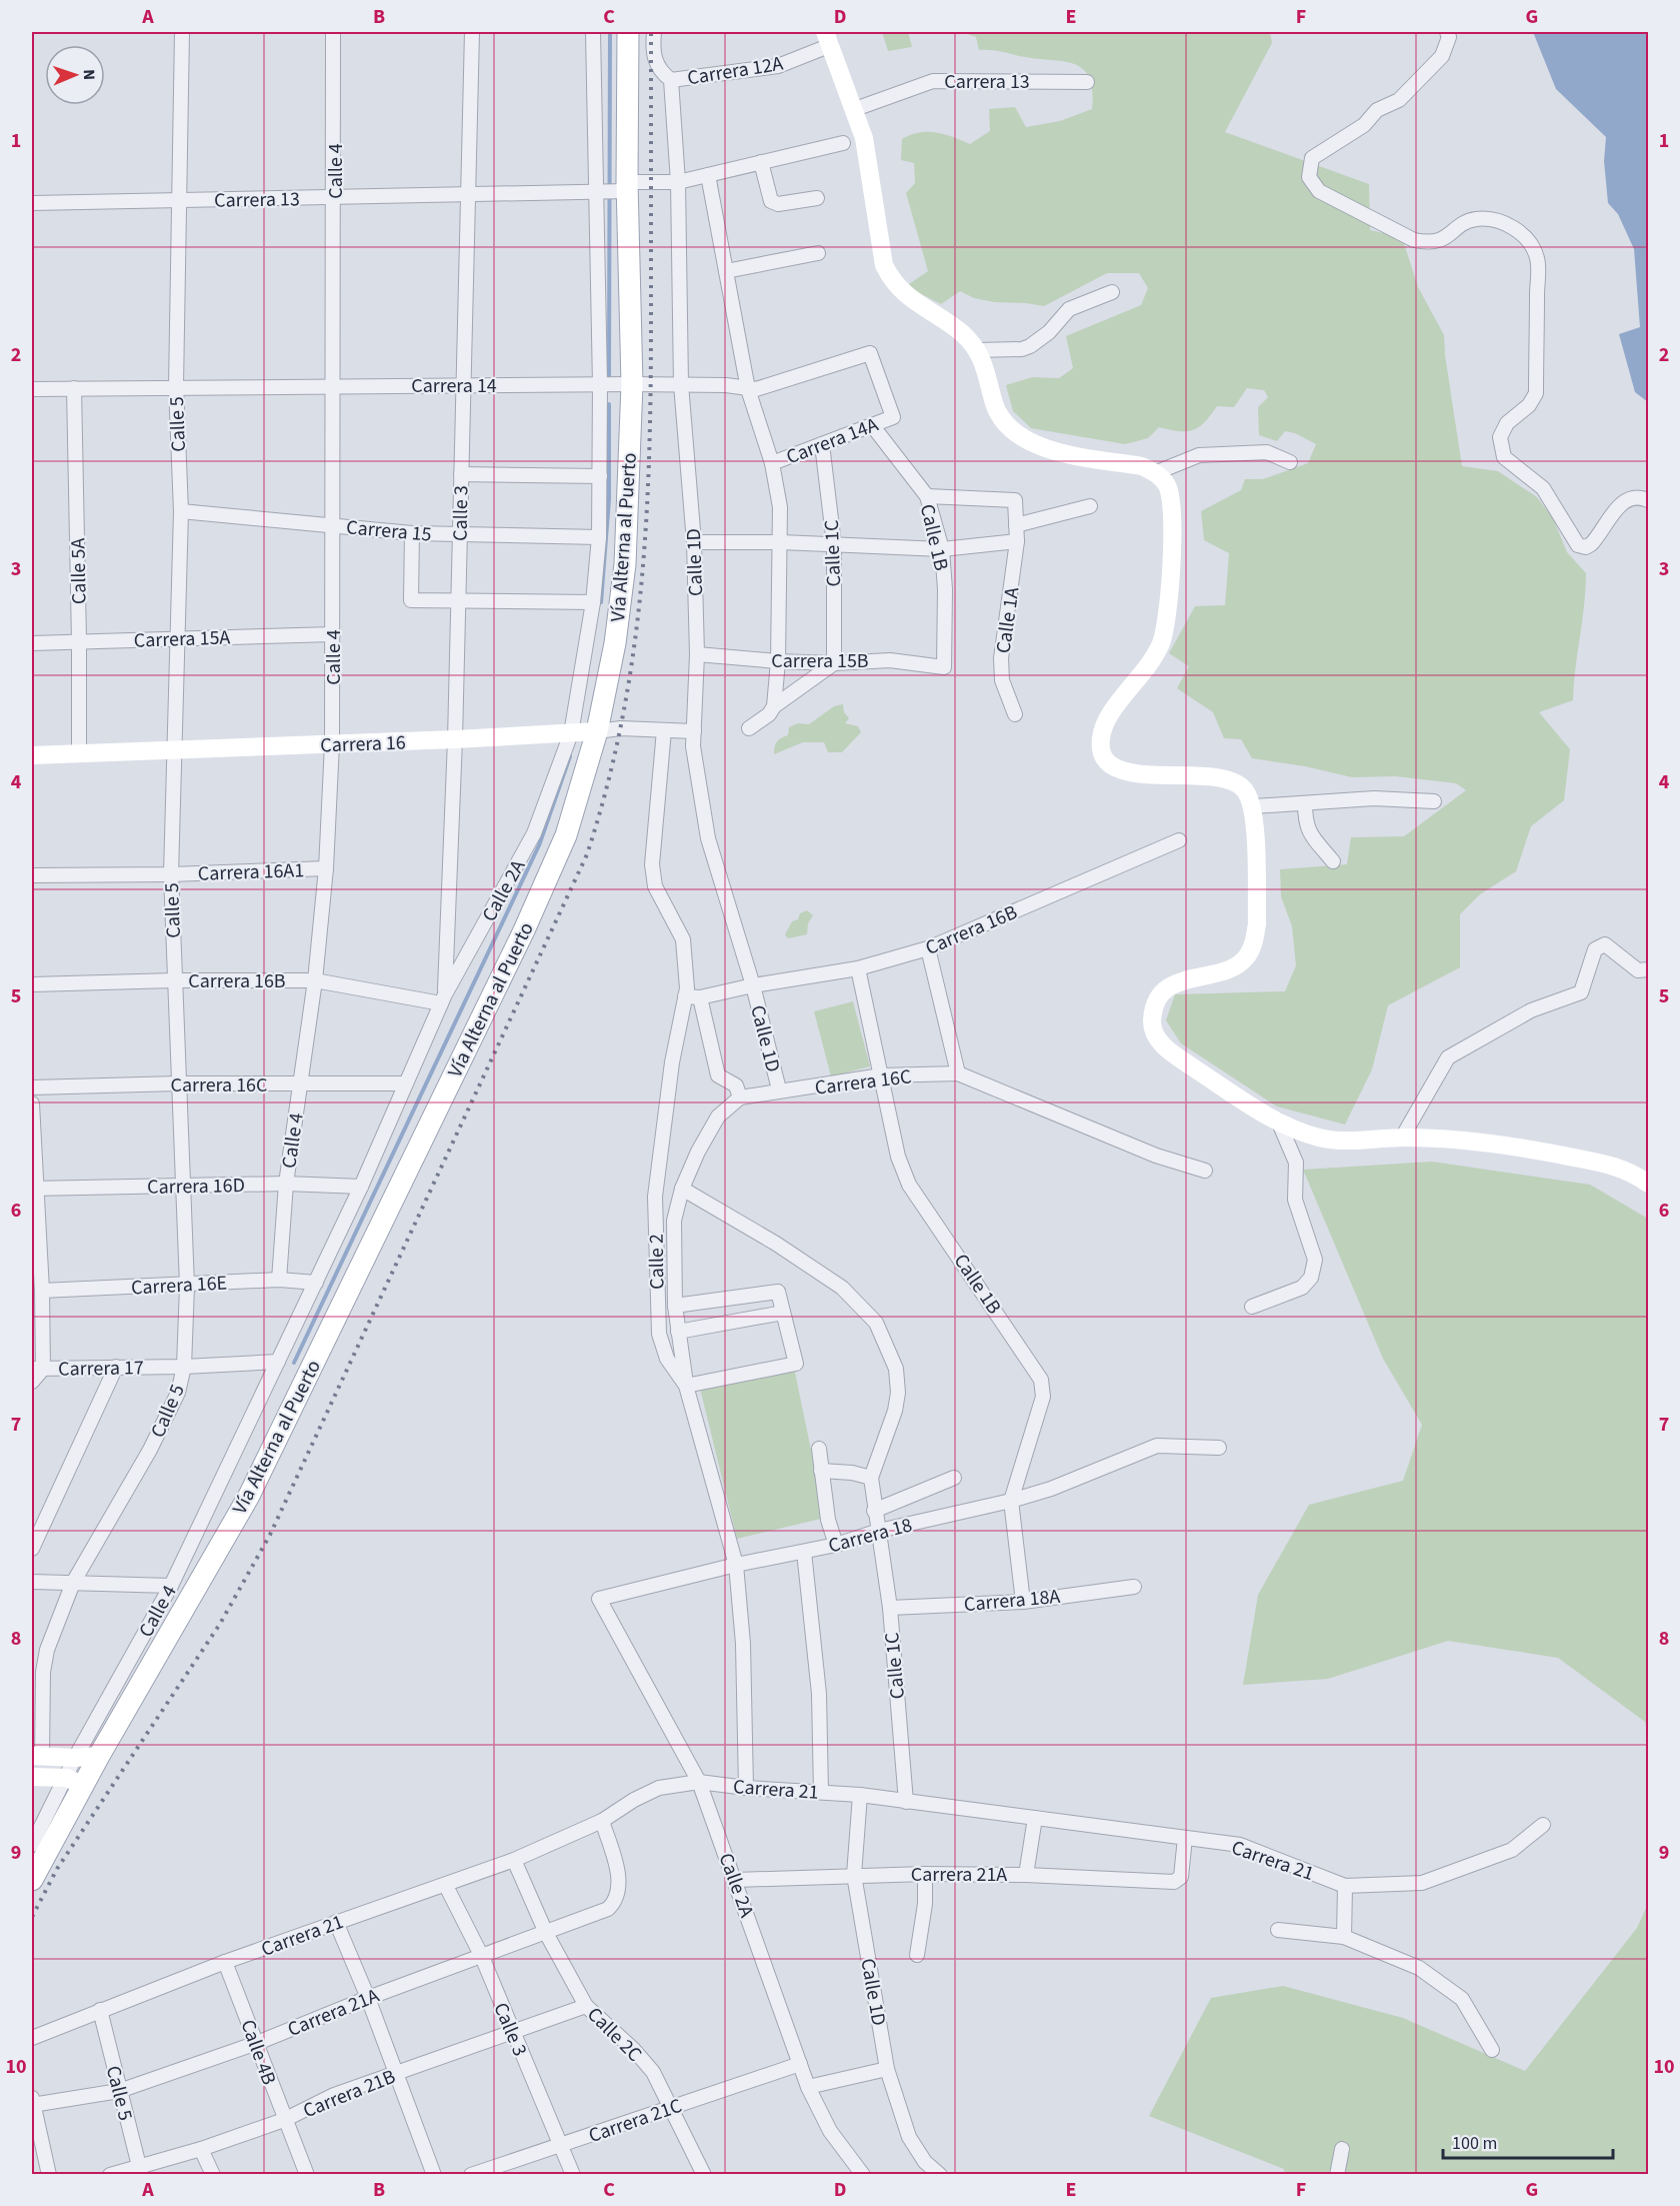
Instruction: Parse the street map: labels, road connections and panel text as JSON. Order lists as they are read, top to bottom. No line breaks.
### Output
{"streets":{"main road":["Vía Alterna al Puerto"],"street":["Carrera 12A","Carrera 13","Calle 4","Carrera 14","Calle 5","Carrera 14A","Calle 3","Carrera 15","Calle 1B","Calle 1C","Calle 1D","Calle 5A","Calle 1A","Carrera 15A","Carrera 15B","Carrera 16","Carrera 16A1","Calle 2A","Carrera 16B","Carrera 16C","Carrera 16D","Calle 2","Carrera 16E","Carrera 17","Carrera 18","Carrera 18A","Carrera 21","Carrera 21A","Calle 2C","Calle 4B","Carrera 21B","Carrera 21C"]},"crossings":[["Carrera 12A","Calle 1D"],["Carrera 13","Calle 4"],["Carrera 13","Calle 5"],["Carrera 13","Calle 3"],["Carrera 13","Vía Alterna al Puerto"],["Carrera 13","Calle 1D"],["Carrera 13","Calle 2A"],["Calle 4","Carrera 14"],["Calle 4","Carrera 15"],["Calle 4","Carrera 15A"],["Calle 4","Carrera 16"],["Calle 4","Carrera 16A1"],["Calle 4","Calle 2A"],["Calle 4","Carrera 16B"],["Calle 4","Carrera 16C"],["Calle 4","Carrera 16D"],["Calle 4","Carrera 16E"],["Calle 4","Carrera 17"],["Carrera 14","Calle 5"],["Carrera 14","Carrera 14A"],["Carrera 14","Calle 3"],["Carrera 14","Vía Alterna al Puerto"],["Carrera 14","Calle 1D"],["Carrera 14","Calle 5A"],["Carrera 14","Calle 2A"],["Calle 5","Carrera 15"],["Calle 5","Carrera 15A"],["Calle 5","Carrera 16"],["Calle 5","Carrera 16A1"],["Calle 5","Carrera 16B"],["Calle 5","Carrera 16C"],["Calle 5","Carrera 16D"],["Calle 5","Carrera 16E"],["Calle 5","Carrera 17"],["Calle 5","Carrera 21"],["Calle 5","Carrera 21A"],["Calle 5","Carrera 21B"],["Carrera 14A","Calle 1B"],["Carrera 14A","Calle 1C"],["Calle 3","Carrera 15"],["Calle 3","Carrera 16"],["Calle 3","Calle 2A"],["Calle 3","Carrera 16B"],["Calle 3","Carrera 21"],["Calle 3","Carrera 21A"],["Calle 3","Carrera 21B"],["Calle 3","Carrera 21C"],["Carrera 15","Calle 2A"],["Vía Alterna al Puerto","Carrera 16"],["Vía Alterna al Puerto","Calle 2A"],["Calle 1B","Calle 1A"],["Calle 1B","Carrera 15B"],["Calle 1B","Carrera 16B"],["Calle 1B","Carrera 16C"],["Calle 1B","Carrera 18"],["Calle 1B","Carrera 18A"],["Calle 1C","Carrera 15B"],["Calle 1C","Carrera 18"],["Calle 1C","Carrera 18A"],["Calle 1C","Carrera 21"],["Calle 1D","Carrera 15B"],["Calle 1D","Carrera 16"],["Calle 1D","Carrera 16B"],["Calle 1D","Carrera 16C"],["Calle 1D","Carrera 21"],["Calle 1D","Carrera 21A"],["Calle 5A","Carrera 15A"],["Calle 5A","Carrera 16"],["Carrera 16","Calle 2A"],["Carrera 16","Calle 2"],["Calle 2A","Carrera 16B"],["Calle 2A","Carrera 16C"],["Calle 2A","Carrera 16D"],["Calle 2A","Carrera 16E"],["Calle 2A","Carrera 17"],["Calle 2A","Carrera 18"],["Calle 2A","Carrera 21"],["Calle 2A","Carrera 21A"],["Calle 2A","Carrera 21C"],["Carrera 16B","Calle 2"],["Carrera 16C","Calle 2"],["Calle 2","Carrera 18"],["Calle 2","Carrera 21"],["Carrera 21","Carrera 21A"],["Carrera 21","Calle 2C"],["Carrera 21","Calle 4B"],["Carrera 21A","Calle 2C"],["Carrera 21A","Calle 4B"],["Calle 2C","Carrera 21B"],["Calle 2C","Carrera 21C"],["Calle 4B","Carrera 21B"]],"scale_bar":"100 m","north":"right","grid":{"columns":["A","B","C","D","E","F","G"],"rows":["1","2","3","4","5","6","7","8","9","10"]}}
